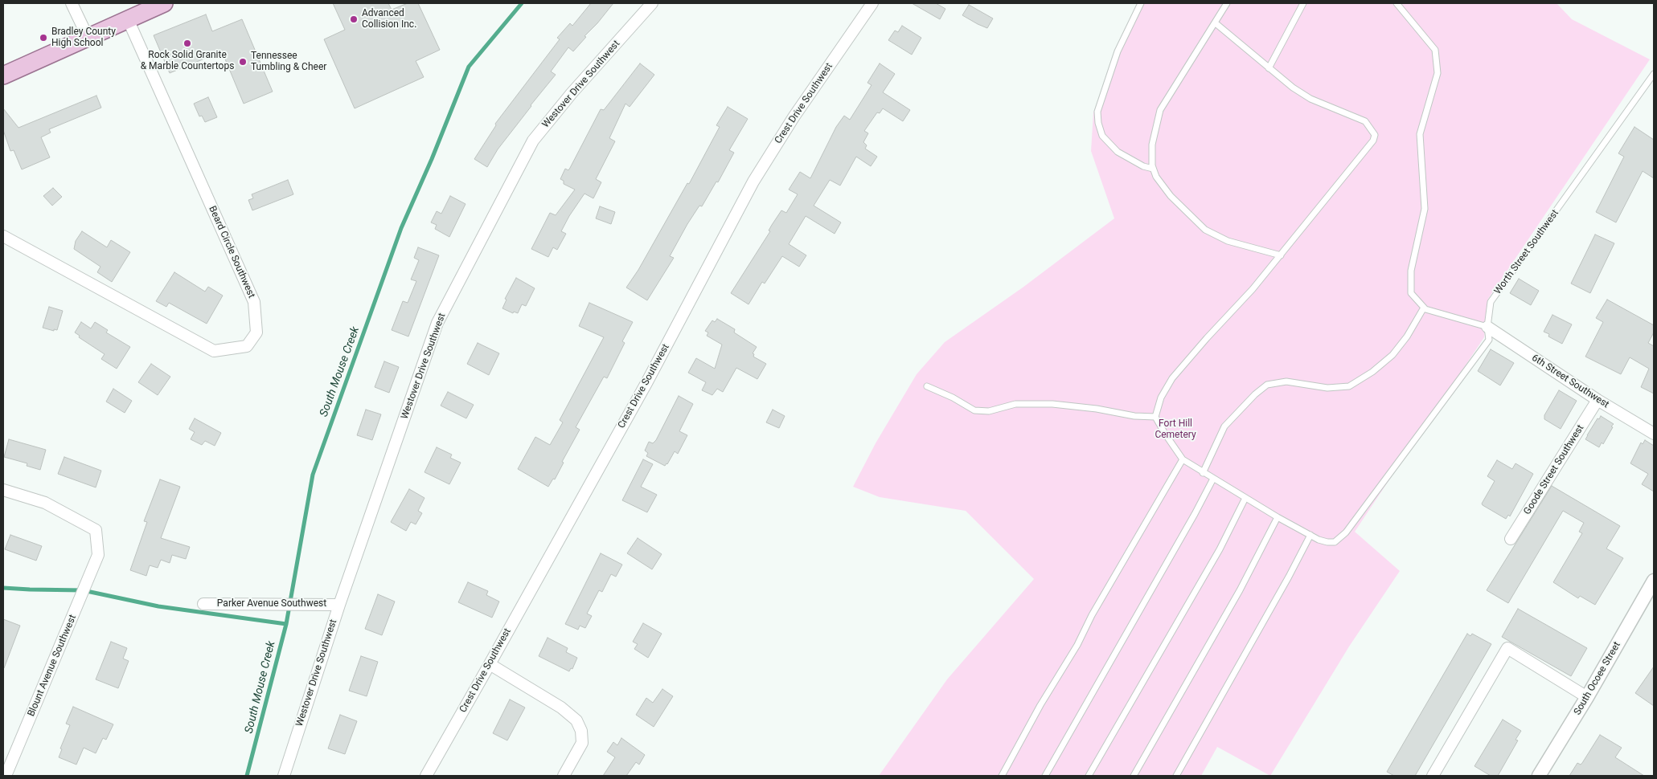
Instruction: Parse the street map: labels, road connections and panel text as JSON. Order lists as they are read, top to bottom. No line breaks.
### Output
{"streets":{"street":["Westover Drive Southwest","Crest Drive Southwest","Beard Circle Southwest","6th Street Southwest","Goode Street Southwest","Parker Avenue Southwest","Blount Avenue Southwest","South Ocoee Street"],"lane":["Worth Street Southwest"]},"crossings":[["Westover Drive Southwest","Parker Avenue Southwest"],["Worth Street Southwest","6th Street Southwest"],["6th Street Southwest","Goode Street Southwest"]],"water":["South Mouse Creek"],"parks":["Fort Hill Cemetery"],"places":["Advanced Collision Inc.","Bradley County High School","Rock Solid Granite & Marble Countertops","Tennessee Tumbling & Cheer"]}
